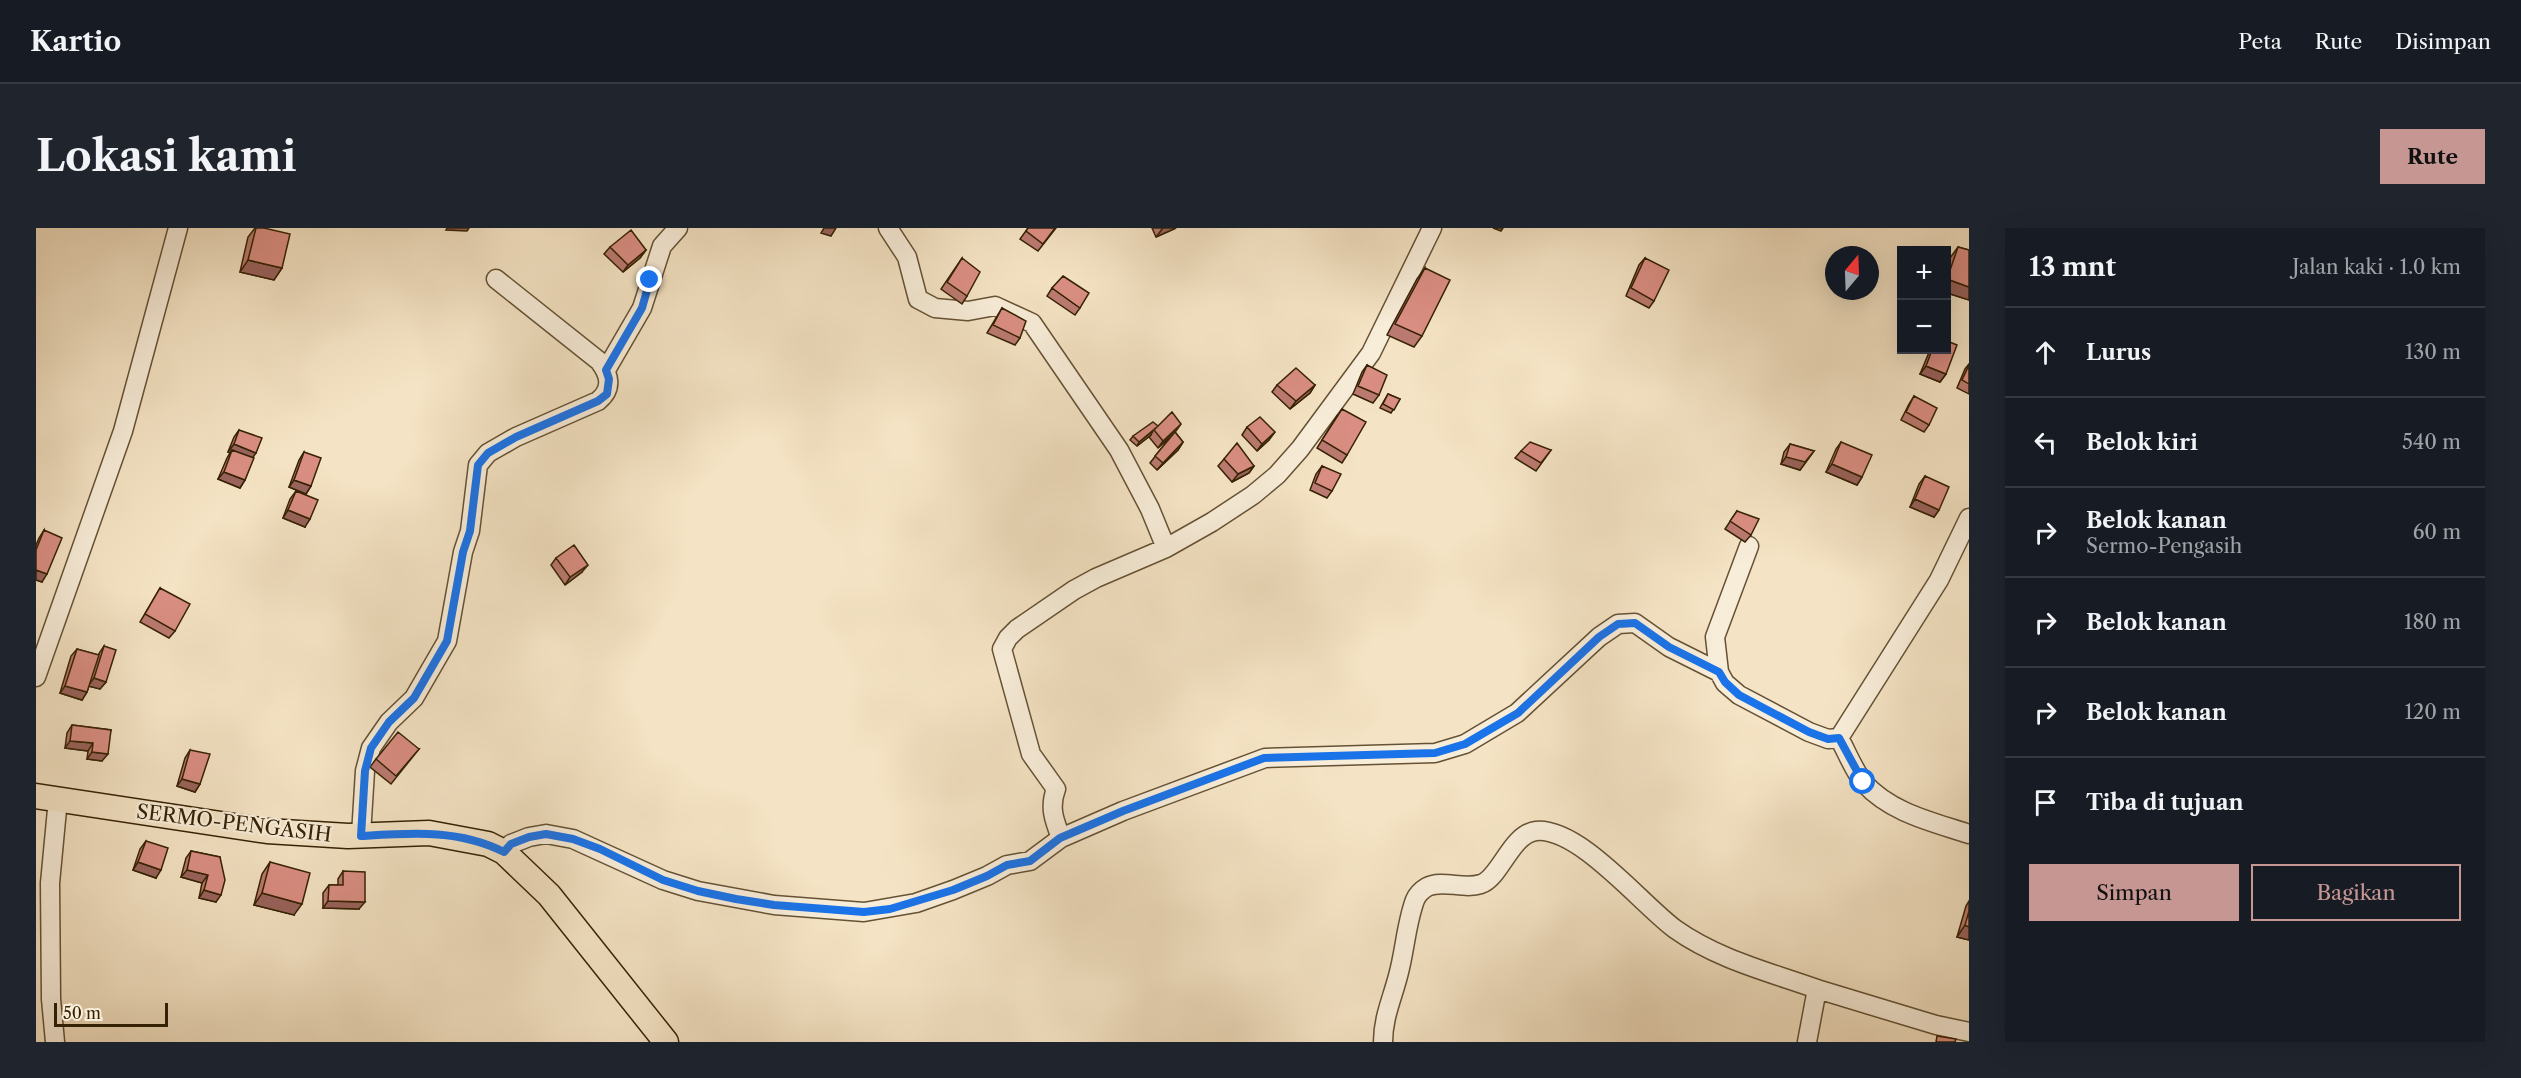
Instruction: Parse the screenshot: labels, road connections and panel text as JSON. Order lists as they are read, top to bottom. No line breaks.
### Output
{"streets":{"main road":["SERMO-PENGASIH"]},"scale_bar":"50 m","north":"top","page":{"header":"Kartio","nav":["Peta","Rute","Disimpan"],"buttons":["Rute",["Simpan","Bagikan"]],"title":"Lokasi kami","heading":["13 mnt","Jalan kaki · 1.0 km"],"map_buttons":["+","−"],"list":[["Lurus","130 m"],["Belok kiri","540 m"],["Belok kanan","Sermo-Pengasih","60 m"],["Belok kanan","180 m"],["Belok kanan","120 m"],"Tiba di tujuan"],"scale":"50 m"}}
